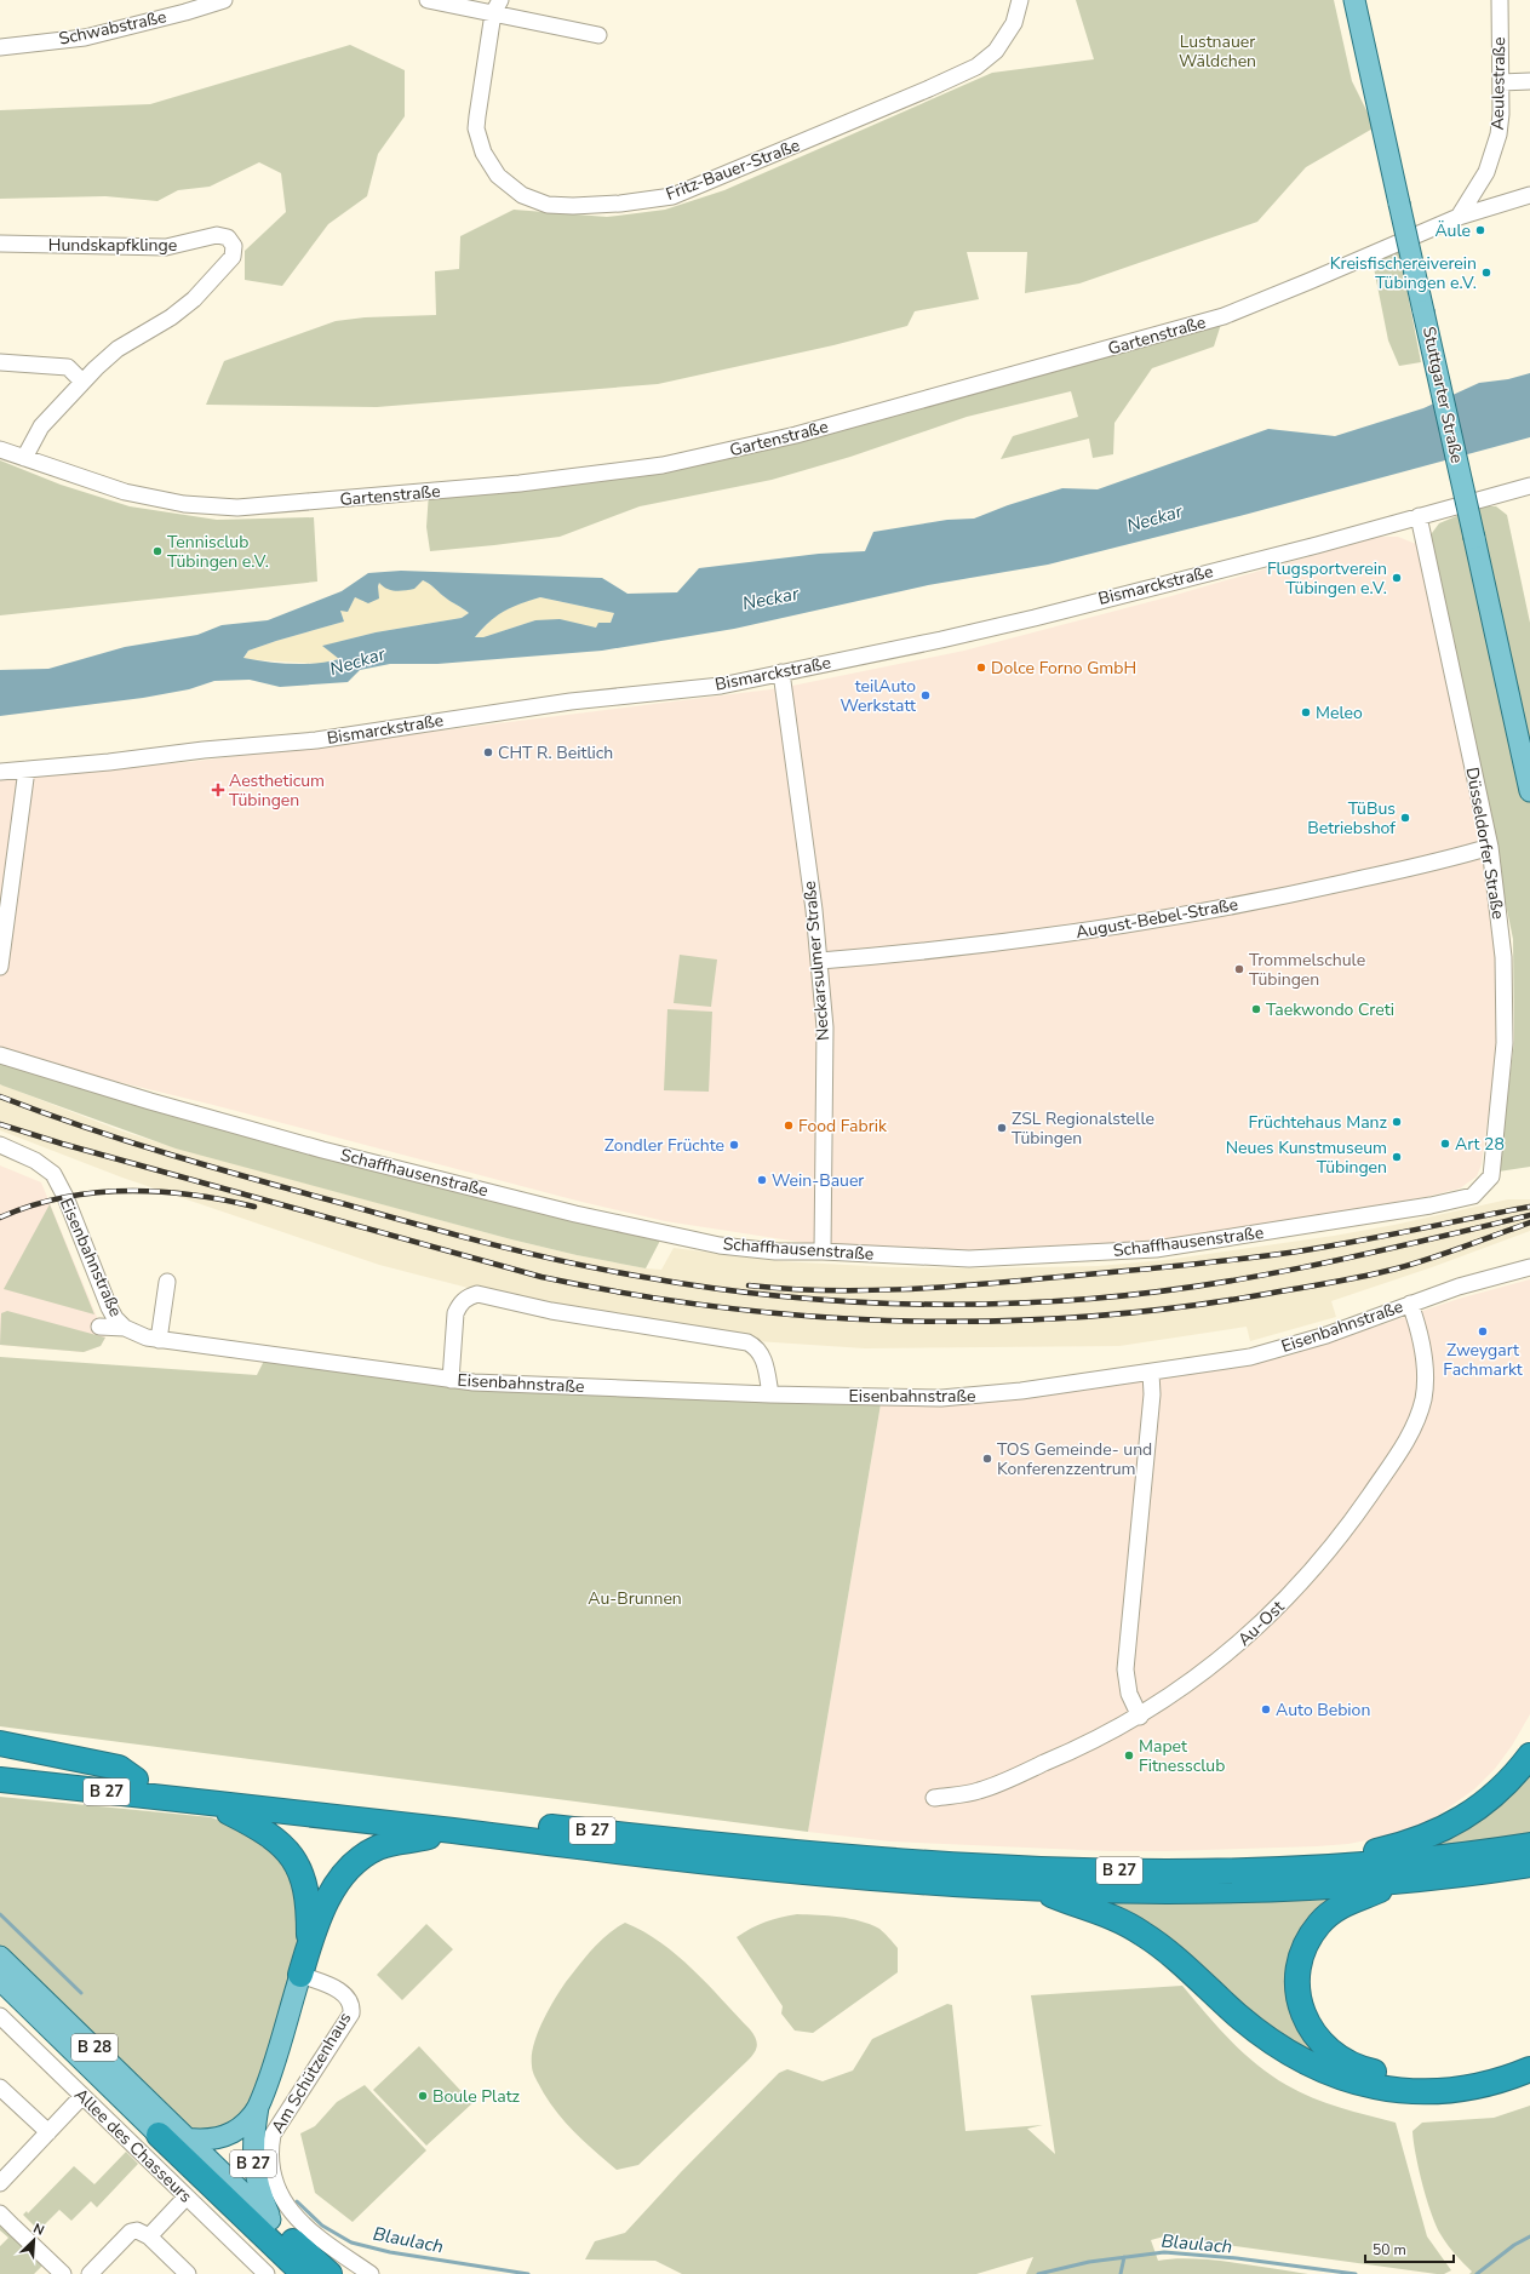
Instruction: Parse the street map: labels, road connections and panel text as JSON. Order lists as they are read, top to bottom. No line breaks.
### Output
{"streets":{"highway":["B 27","B 28"],"main road":["Stuttgarter Straße"],"street":["Schwabstraße","Aeulestraße","Fritz-Bauer-Straße","Hundskapfklinge","Gartenstraße","Bismarckstraße","Düsseldorfer Straße","August-Bebel-Straße","Neckarsulmer Straße","Schaffhausenstraße","Eisenbahnstraße","Au-Ost","Am Schützenhaus","Allee des Chasseurs"]},"crossings":[["Aeulestraße","Gartenstraße"],["Hundskapfklinge","Gartenstraße"],["Bismarckstraße","Düsseldorfer Straße"],["Bismarckstraße","Neckarsulmer Straße"],["Düsseldorfer Straße","August-Bebel-Straße"],["Düsseldorfer Straße","Schaffhausenstraße"],["August-Bebel-Straße","Neckarsulmer Straße"],["Neckarsulmer Straße","Schaffhausenstraße"],["Eisenbahnstraße","Au-Ost"],["B 27","B 28"],["B 27","Am Schützenhaus"]],"water":["Neckar","Blaulach"],"parks":["Lustnauer Wäldchen","Au-Brunnen"],"places":{"other":["Äule","Kreisfischereiverein Tübingen e.V.","Tennisclub Tübingen e.V.","Flugsportverein Tübingen e.V.","Dolce Forno GmbH","teilAuto Werkstatt","Meleo","CHT R. Beitlich","TüBus Betriebshof","Trommelschule Tübingen","Taekwondo Creti","Früchtehaus Manz","Food Fabrik","ZSL Regionalstelle Tübingen","Art 28","Zondler Früchte","Neues Kunstmuseum Tübingen","Wein-Bauer","Zweygart Fachmarkt","TOS Gemeinde- und Konferenzzentrum","Auto Bebion","Mapet Fitnessclub","Boule Platz"],"health":["Aestheticum Tübingen"]},"scale_bar":"50 m","north":"top right"}
